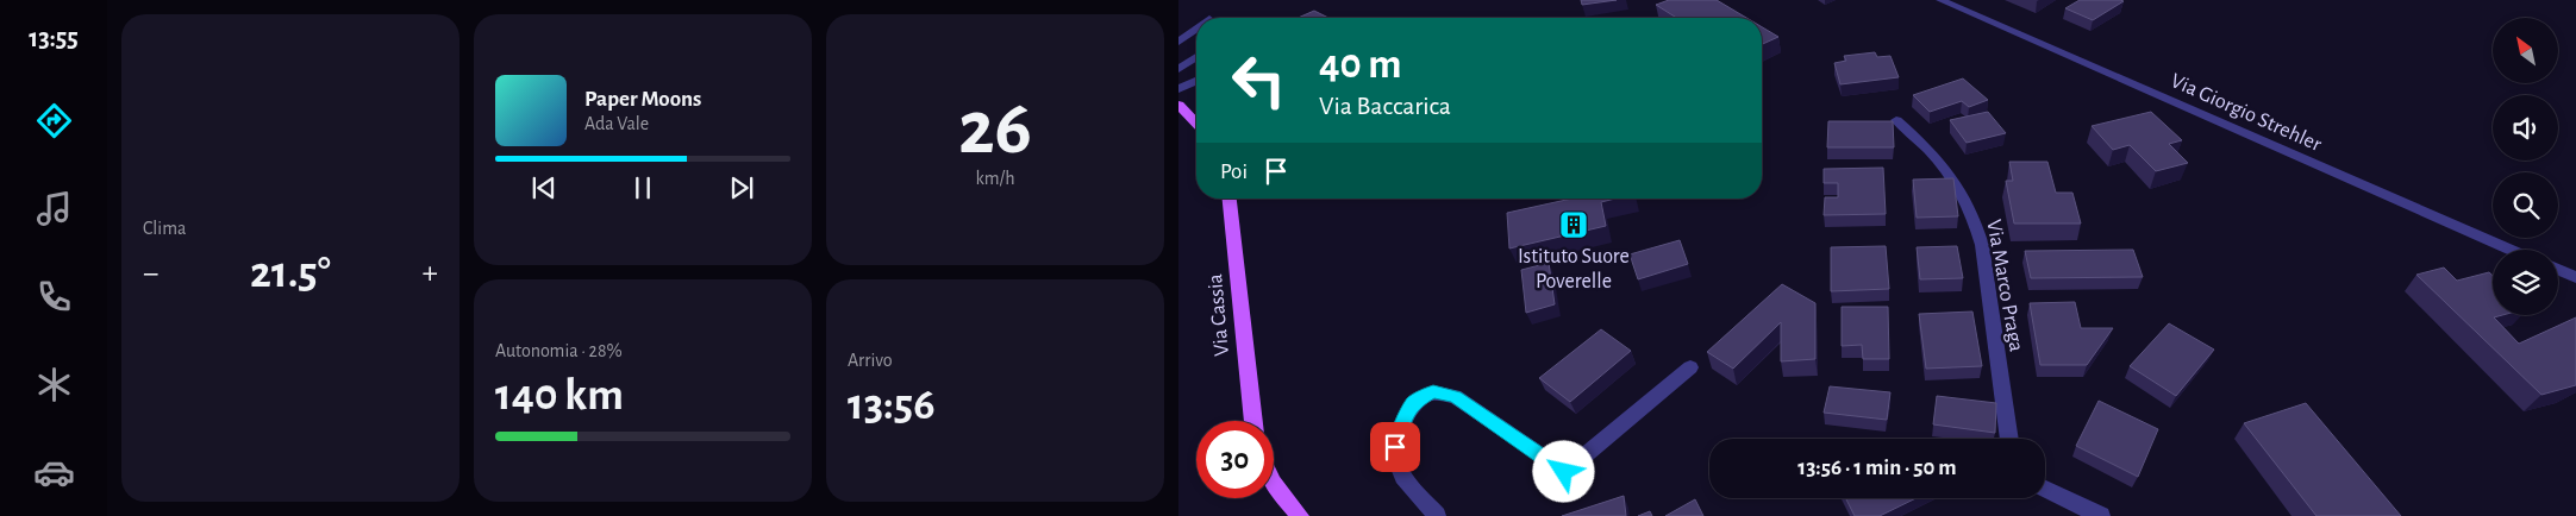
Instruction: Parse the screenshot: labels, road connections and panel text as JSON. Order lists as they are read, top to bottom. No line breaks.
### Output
{"streets":{"main road":["Via Cassia"],"street":["Via Giorgio Strehler","Via Marco Praga"]},"places":{"building":["Istituto Suore Poverelle"]},"north":"top left","page":{"tabs":"13:55","tile":["Clima",["26","km/h"],["Autonomia · 28%","140 km"],["Arrivo","13:56"]],"turn":["40 m","Via Baccarica"],"song":["Paper Moons","Ada Vale"],"then":"Poi","heat":["−","21.5°","+"],"limit":"30","trip":"13:56 · 1 min · 50 m"}}
